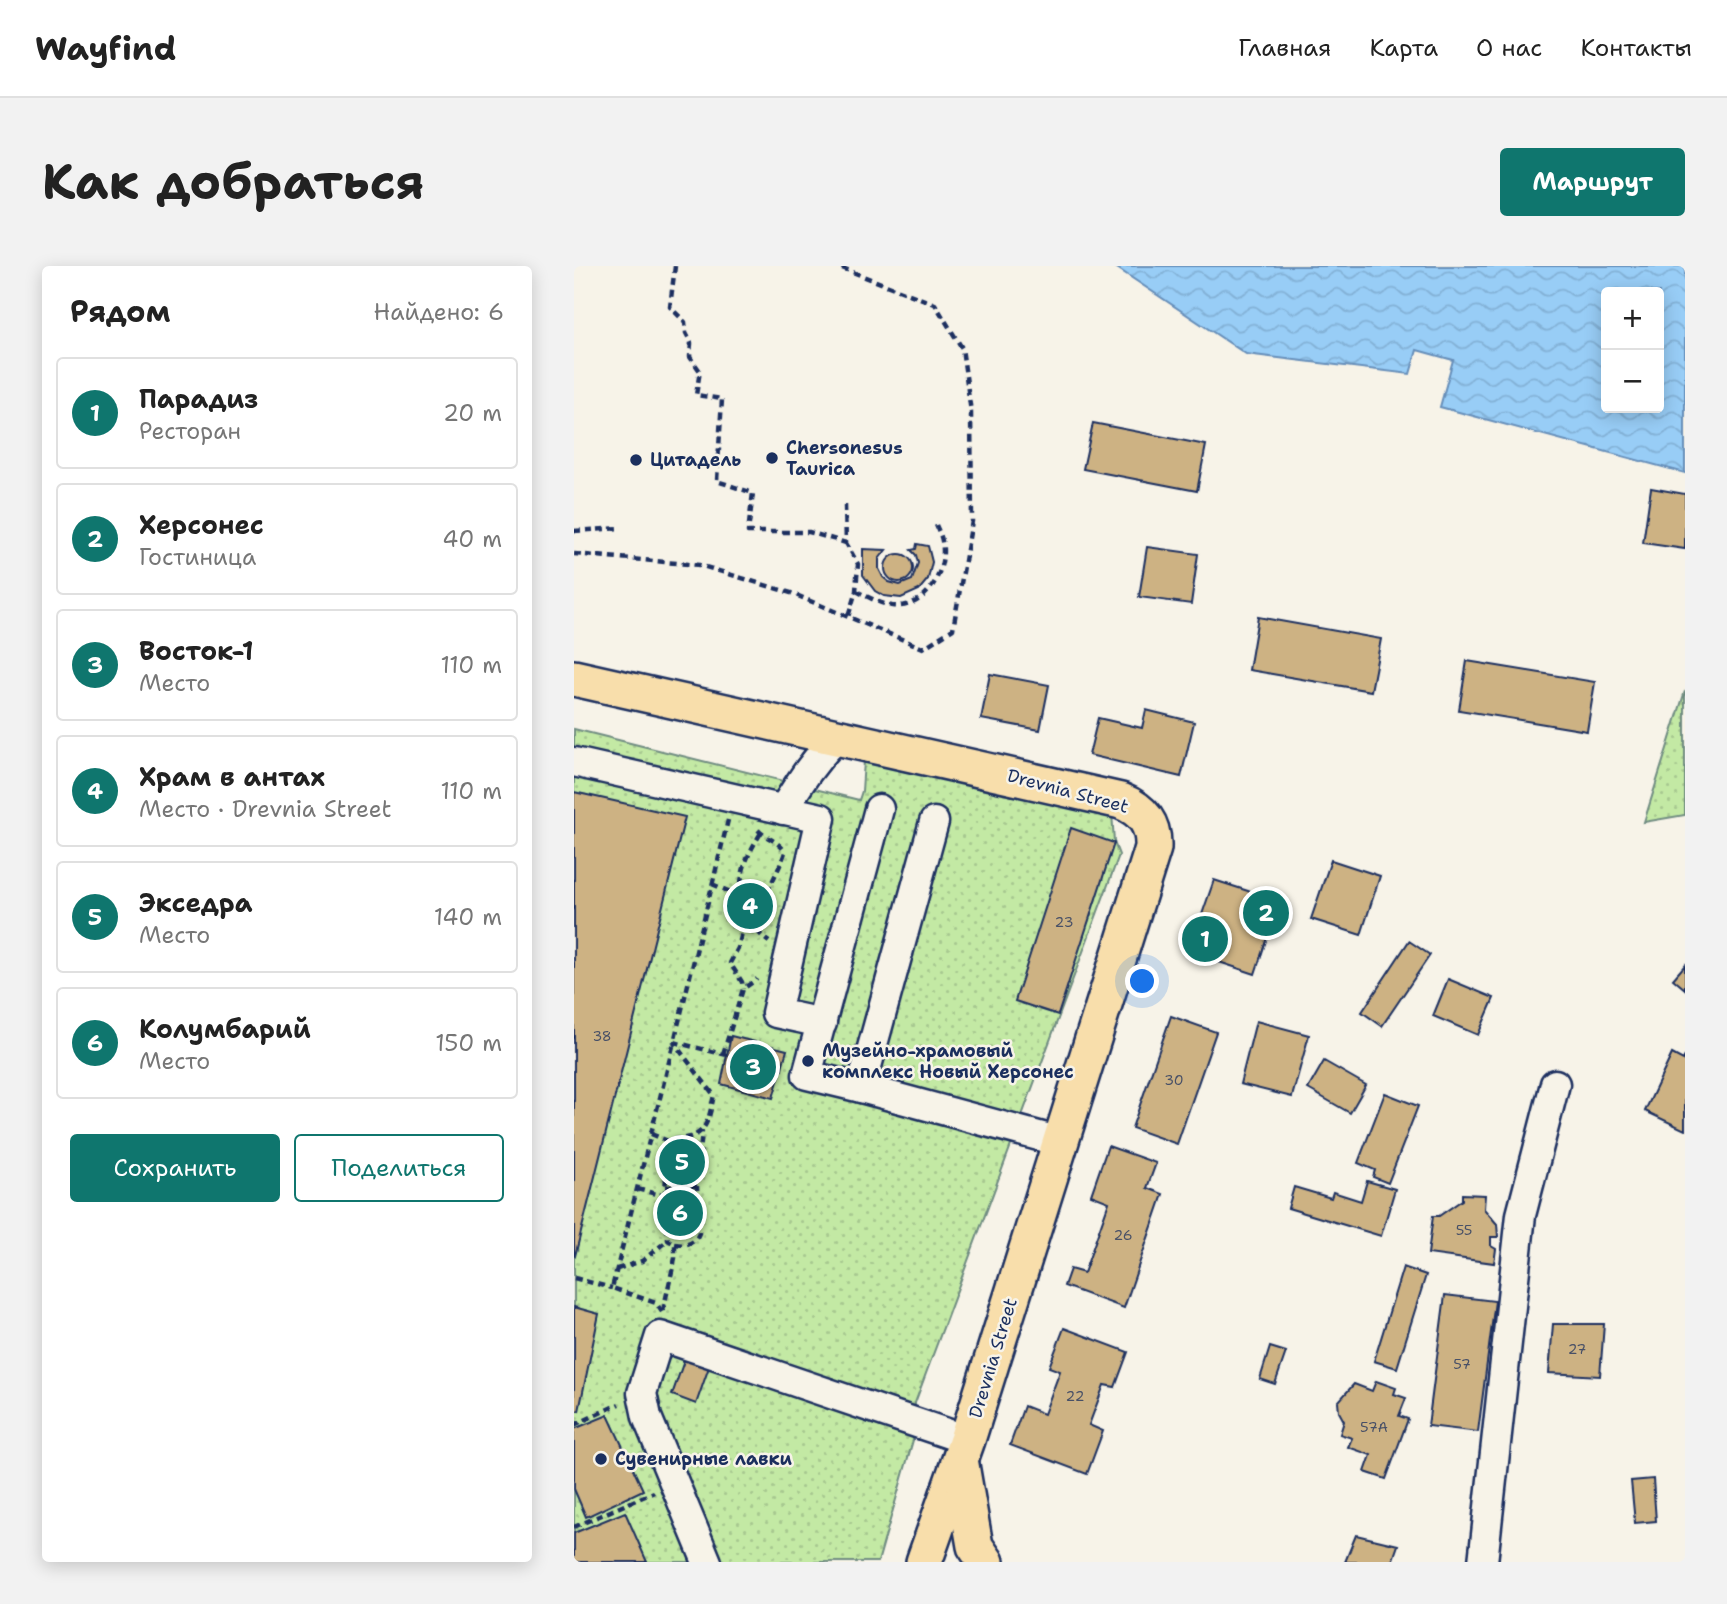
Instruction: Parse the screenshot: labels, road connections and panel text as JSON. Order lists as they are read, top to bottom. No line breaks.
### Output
{"streets":{"main road":["Drevnia Street"]},"places":["Chersonesus Taurica","Цитадель","Музейно-храмовый комплекс Новый Херсонес","Сувенирные лавки"],"house_numbers":["23","38","30","55","26","27","57","22","57А"],"page":{"header":"Wayfind","nav":["Главная","Карта","О нас","Контакты"],"buttons":["Маршрут",["Сохранить","Поделиться"]],"title":"Как добраться","heading":["Рядом","Найдено: 6"],"map_buttons":["+","−"],"list":[{"mark":"1","name":"Парадиз","note":"Ресторан","value":"20 m"},{"mark":"2","name":"Херсонес","note":"Гостиница","value":"40 m"},{"mark":"3","name":"Восток-1","note":"Место","value":"110 m"},{"mark":"4","name":"Храм в антах","note":"Место · Drevnia Street","value":"110 m"},{"mark":"5","name":"Экседра","note":"Место","value":"140 m"},{"mark":"6","name":"Колумбарий","note":"Место","value":"150 m"}],"pins":["4","2","1","3","5","6"]}}
